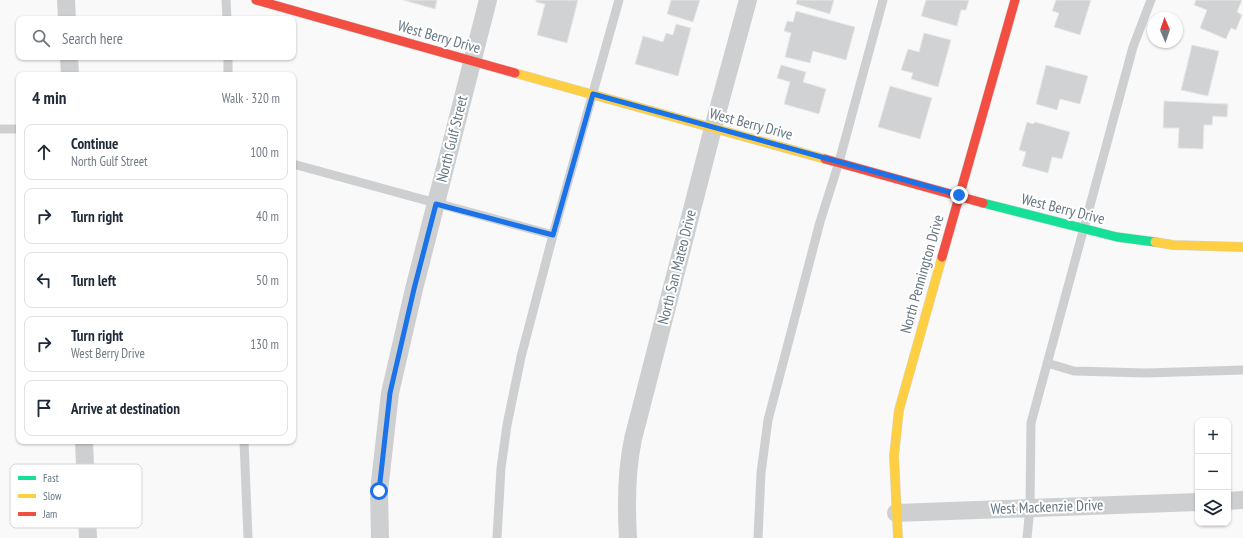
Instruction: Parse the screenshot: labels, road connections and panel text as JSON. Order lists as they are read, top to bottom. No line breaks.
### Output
{"streets":{"street":["West Berry Drive","North Gulf Street","North San Mateo Drive","North Pennington Drive","West Mackenzie Drive"]},"crossings":[["West Berry Drive","North Gulf Street"],["West Berry Drive","North San Mateo Drive"],["West Berry Drive","North Pennington Drive"],["North Pennington Drive","West Mackenzie Drive"]],"legend":["Fast","Slow","Jam"],"north":"top","page":{"search":"Search here","heading":["4 min","Walk · 320 m"],"list":[["Continue","North Gulf Street","100 m"],["Turn right","40 m"],["Turn left","50 m"],["Turn right","West Berry Drive","130 m"],"Arrive at destination"],"map_buttons":["+","−"]}}
